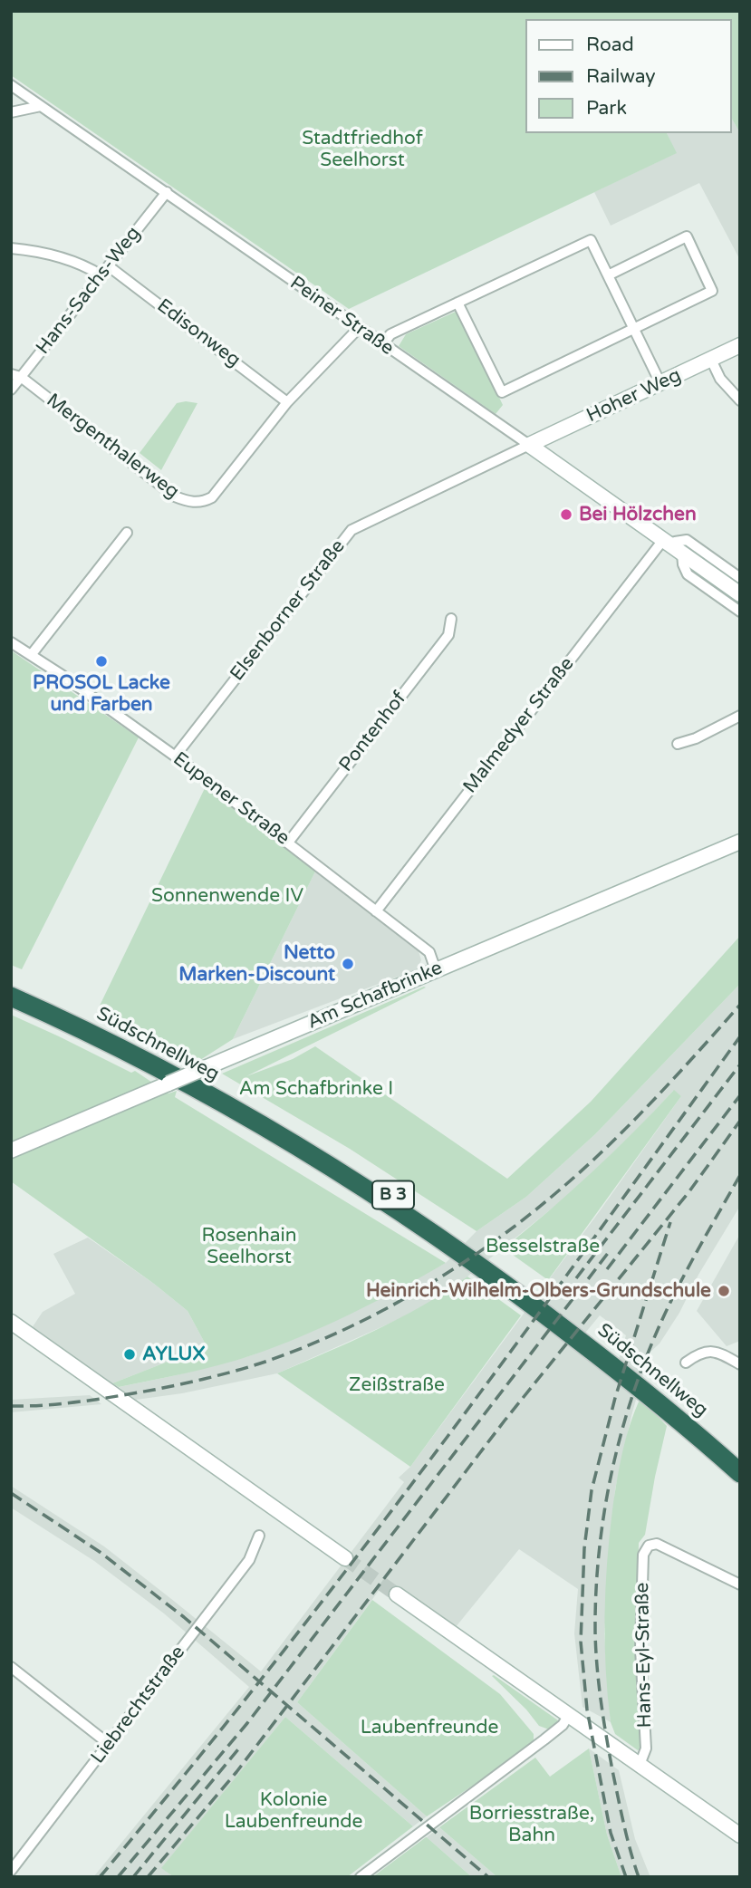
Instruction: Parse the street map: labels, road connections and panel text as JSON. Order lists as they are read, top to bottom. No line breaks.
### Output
{"streets":{"highway":["Südschnellweg","B 3"],"street":["Hans-Sachs-Weg","Peiner Straße","Edisonweg","Hoher Weg","Mergenthalerweg","Elsenborner Straße","Malmedyer Straße","Pontenhof","Eupener Straße","Am Schafbrinke","Hans-Eyl-Straße","Liebrechtstraße"]},"crossings":[["Hans-Sachs-Weg","Peiner Straße"],["Hans-Sachs-Weg","Edisonweg"],["Hans-Sachs-Weg","Mergenthalerweg"],["Peiner Straße","Hoher Weg"],["Peiner Straße","Mergenthalerweg"],["Peiner Straße","Elsenborner Straße"],["Peiner Straße","Malmedyer Straße"],["Edisonweg","Mergenthalerweg"],["Hoher Weg","Elsenborner Straße"],["Elsenborner Straße","Eupener Straße"],["Malmedyer Straße","Eupener Straße"],["Pontenhof","Eupener Straße"],["Eupener Straße","Am Schafbrinke"]],"parks":["Stadtfriedhof Seelhorst","Sonnenwende IV","Am Schafbrinke I","Rosenhain Seelhorst","Besselstraße","Zeißstraße","Laubenfreunde","Kolonie Laubenfreunde","Borriesstraße, Bahn"],"places":["Bei Hölzchen","PROSOL Lacke und Farben","Netto Marken-Discount","Heinrich-Wilhelm-Olbers-Grundschule","AYLUX"],"legend":["Road","Railway","Park"]}
